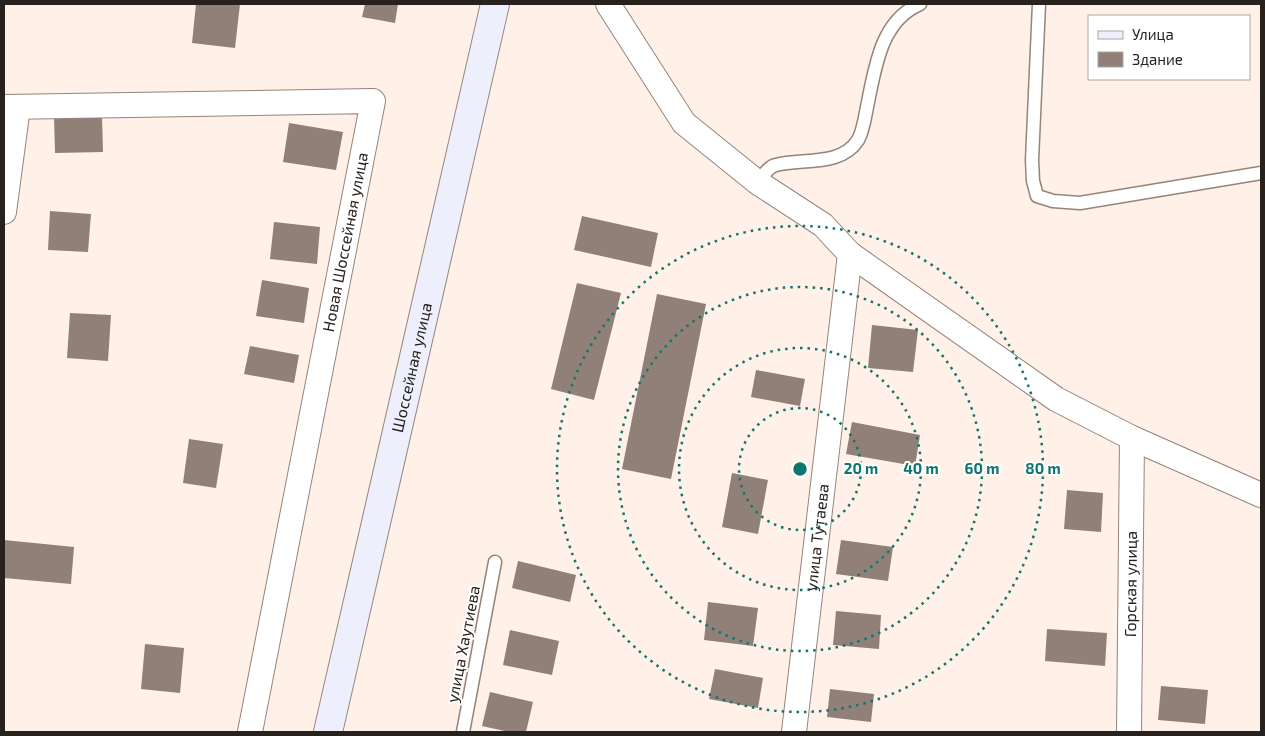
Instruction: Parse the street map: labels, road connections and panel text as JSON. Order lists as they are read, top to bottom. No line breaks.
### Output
{"streets":{"main road":["Шоссейная улица"],"street":["Новая Шоссейная улица","улица Тутаева","Горская улица"],"lane":["улица Хаутиева"]},"legend":["Улица","Здание"],"rings":["20 m","40 m","60 m","80 m"]}
